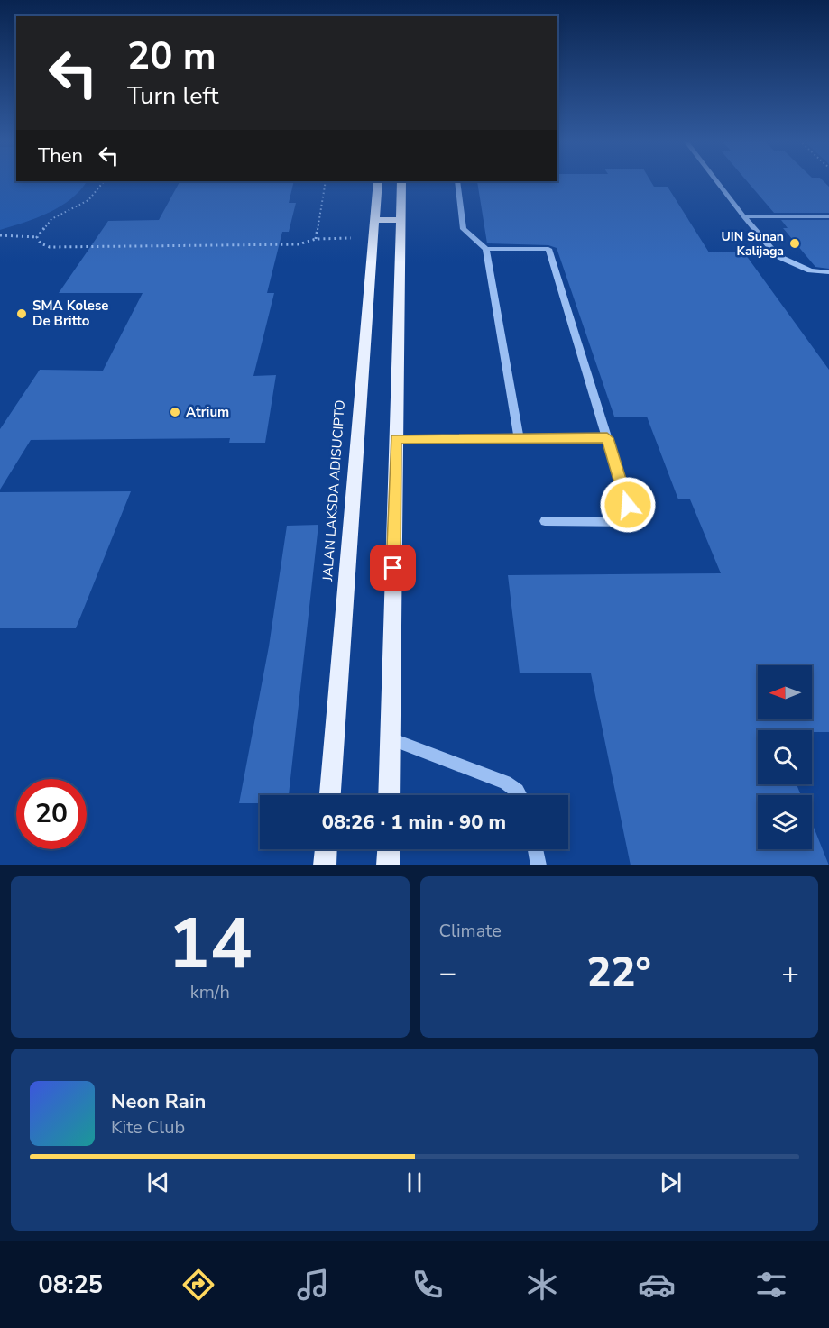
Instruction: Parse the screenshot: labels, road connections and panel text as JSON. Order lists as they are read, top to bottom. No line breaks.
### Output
{"streets":{"main road":["JALAN LAKSDA ADISUCIPTO"]},"places":["UIN Sunan Kalijaga","SMA Kolese De Britto","Atrium"],"north":"left","page":{"turn":["20 m","Turn left"],"then":"Then","limit":"20","trip":"08:26 · 1 min · 90 m","tile":[["14","km/h"],"Climate"],"heat":["−","22°","+"],"song":["Neon Rain","Kite Club"],"tabs":"08:25"}}
